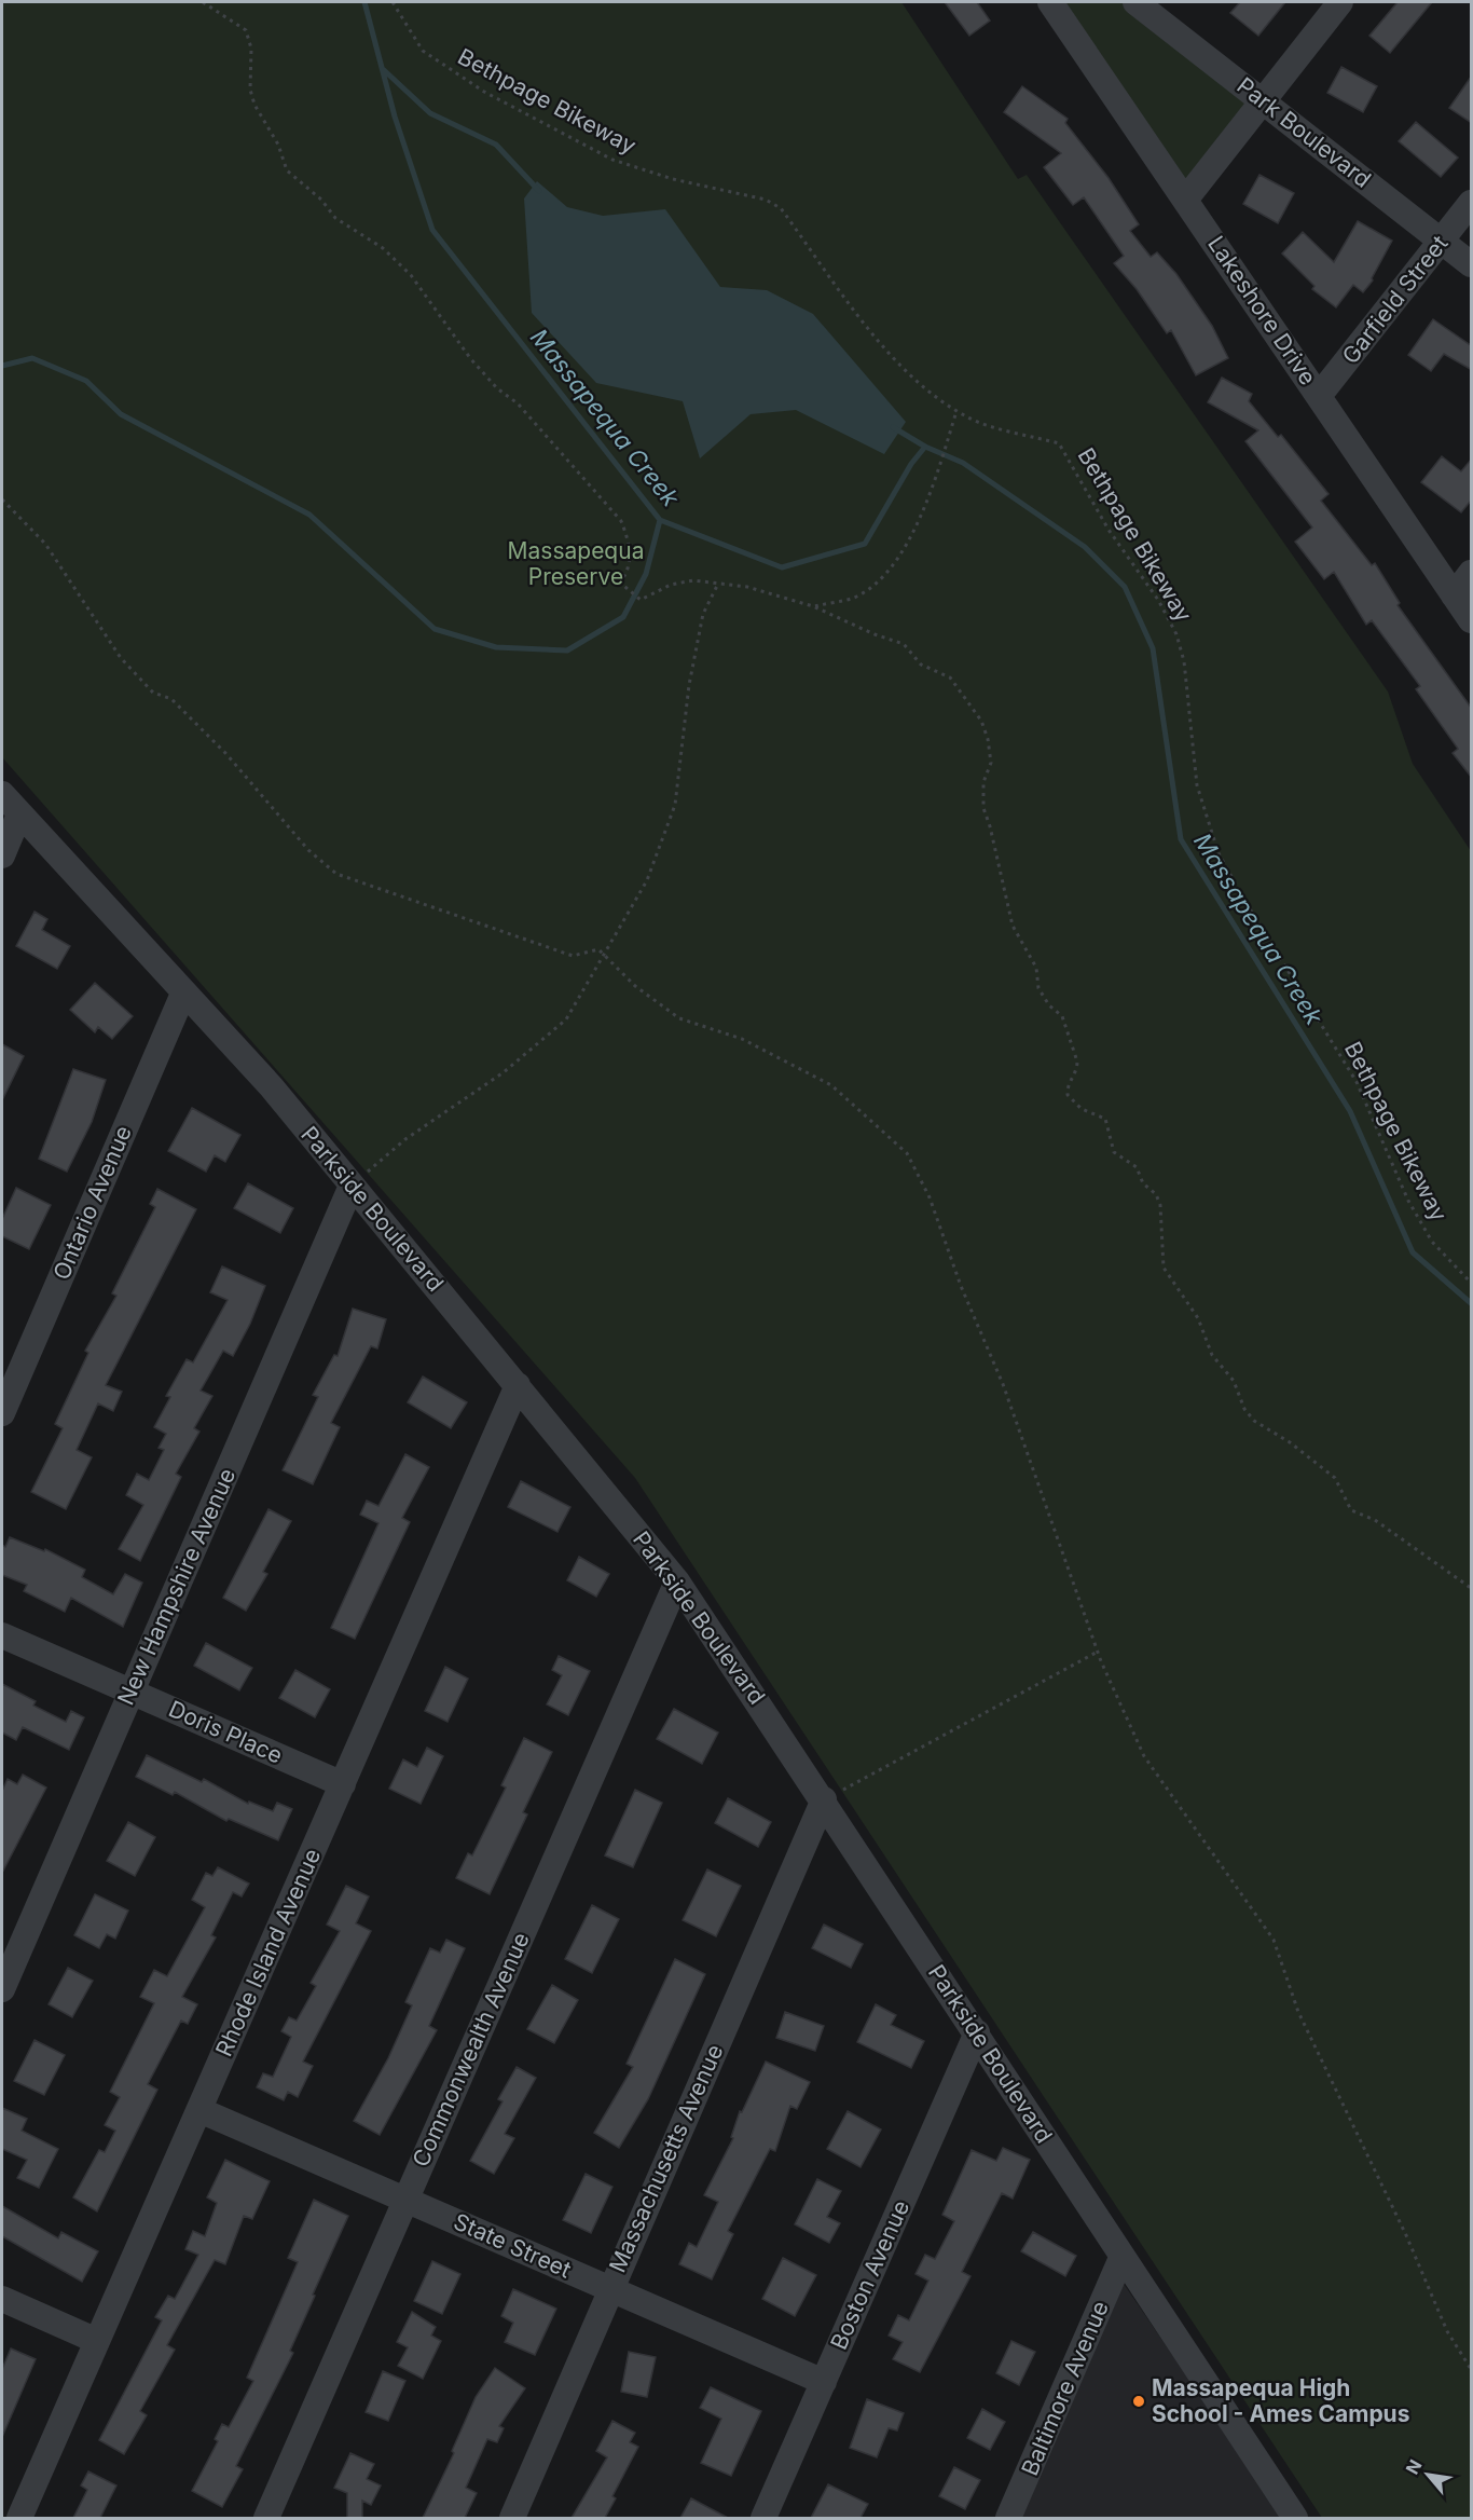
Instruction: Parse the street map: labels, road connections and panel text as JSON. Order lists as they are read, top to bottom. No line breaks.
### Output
{"streets":{"street":["Park Boulevard","Garfield Street","Lakeshore Drive","Ontario Avenue","Parkside Boulevard","New Hampshire Avenue","Doris Place","Rhode Island Avenue","Commonwealth Avenue","Massachusetts Avenue","State Street","Boston Avenue","Baltimore Avenue"],"path":["Bethpage Bikeway"]},"crossings":[["Park Boulevard","Garfield Street"],["Garfield Street","Lakeshore Drive"],["Ontario Avenue","Parkside Boulevard"],["Parkside Boulevard","New Hampshire Avenue"],["Parkside Boulevard","Rhode Island Avenue"],["Parkside Boulevard","Commonwealth Avenue"],["Parkside Boulevard","Massachusetts Avenue"],["Parkside Boulevard","Boston Avenue"],["Parkside Boulevard","Baltimore Avenue"],["New Hampshire Avenue","Doris Place"],["Doris Place","Rhode Island Avenue"],["Rhode Island Avenue","State Street"],["Commonwealth Avenue","State Street"],["Massachusetts Avenue","State Street"],["State Street","Boston Avenue"]],"water":["Massapequa Creek"],"parks":["Massapequa Preserve"],"places":["Massapequa High School - Ames Campus"],"north":"top left"}
